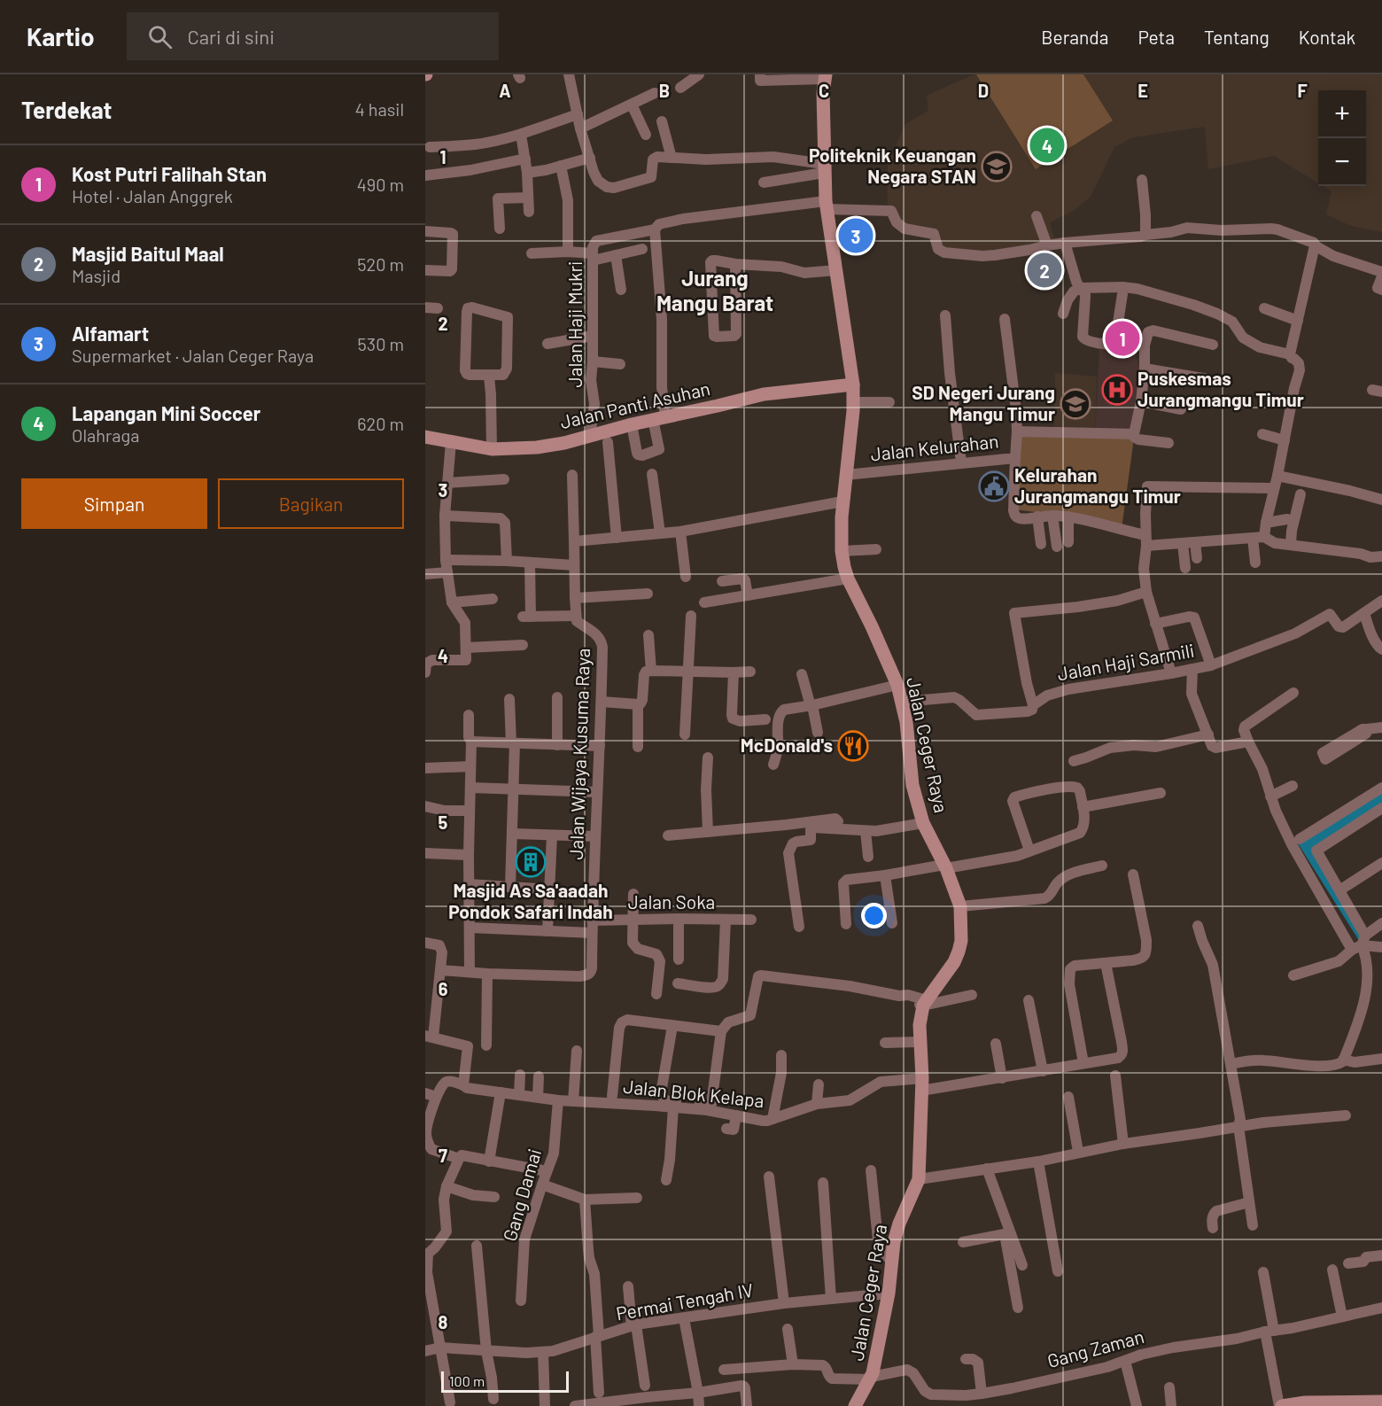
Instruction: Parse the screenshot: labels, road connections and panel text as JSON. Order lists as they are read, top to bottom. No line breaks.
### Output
{"streets":{"main road":["Jalan Panti Asuhan","Jalan Ceger Raya"],"street":["Jalan Haji Mukri","Jalan Kelurahan","Jalan Haji Sarmili","Jalan Wijaya Kusuma Raya","Jalan Soka","Jalan Blok Kelapa","Gang Damai","Permai Tengah IV","Gang Zaman"]},"crossings":[["Jalan Haji Mukri","Jalan Panti Asuhan"],["Jalan Panti Asuhan","Jalan Ceger Raya"],["Jalan Kelurahan","Jalan Ceger Raya"],["Jalan Haji Sarmili","Jalan Ceger Raya"],["Jalan Ceger Raya","Jalan Blok Kelapa"],["Jalan Ceger Raya","Permai Tengah IV"],["Jalan Ceger Raya","Gang Zaman"],["Jalan Wijaya Kusuma Raya","Jalan Soka"],["Jalan Blok Kelapa","Gang Damai"]],"districts":["Jurang Mangu Barat"],"places":{"school or university":["Politeknik Keuangan Negara STAN","SD Negeri Jurang Mangu Timur"],"hospital":["Puskesmas Jurangmangu Timur"],"public building":["Kelurahan Jurangmangu Timur"],"restaurant":["McDonald's"],"building":["Masjid As Sa'aadah Pondok Safari Indah"]},"scale_bar":"100 m","page":{"header":"Kartio","search":"Cari di sini","nav":["Beranda","Peta","Tentang","Kontak"],"heading":["Terdekat","4 hasil"],"map_buttons":["+","−"],"pins":["4","3","2","1"],"list":[{"mark":"1","name":"Kost Putri Falihah Stan","note":"Hotel · Jalan Anggrek","value":"490 m"},{"mark":"2","name":"Masjid Baitul Maal","note":"Masjid","value":"520 m"},{"mark":"3","name":"Alfamart","note":"Supermarket · Jalan Ceger Raya","value":"530 m"},{"mark":"4","name":"Lapangan Mini Soccer","note":"Olahraga","value":"620 m"}],"buttons":["Simpan","Bagikan"],"scale":"100 m"},"grid":{"columns":["A","B","C","D","E","F"],"rows":["1","2","3","4","5","6","7","8"]}}
